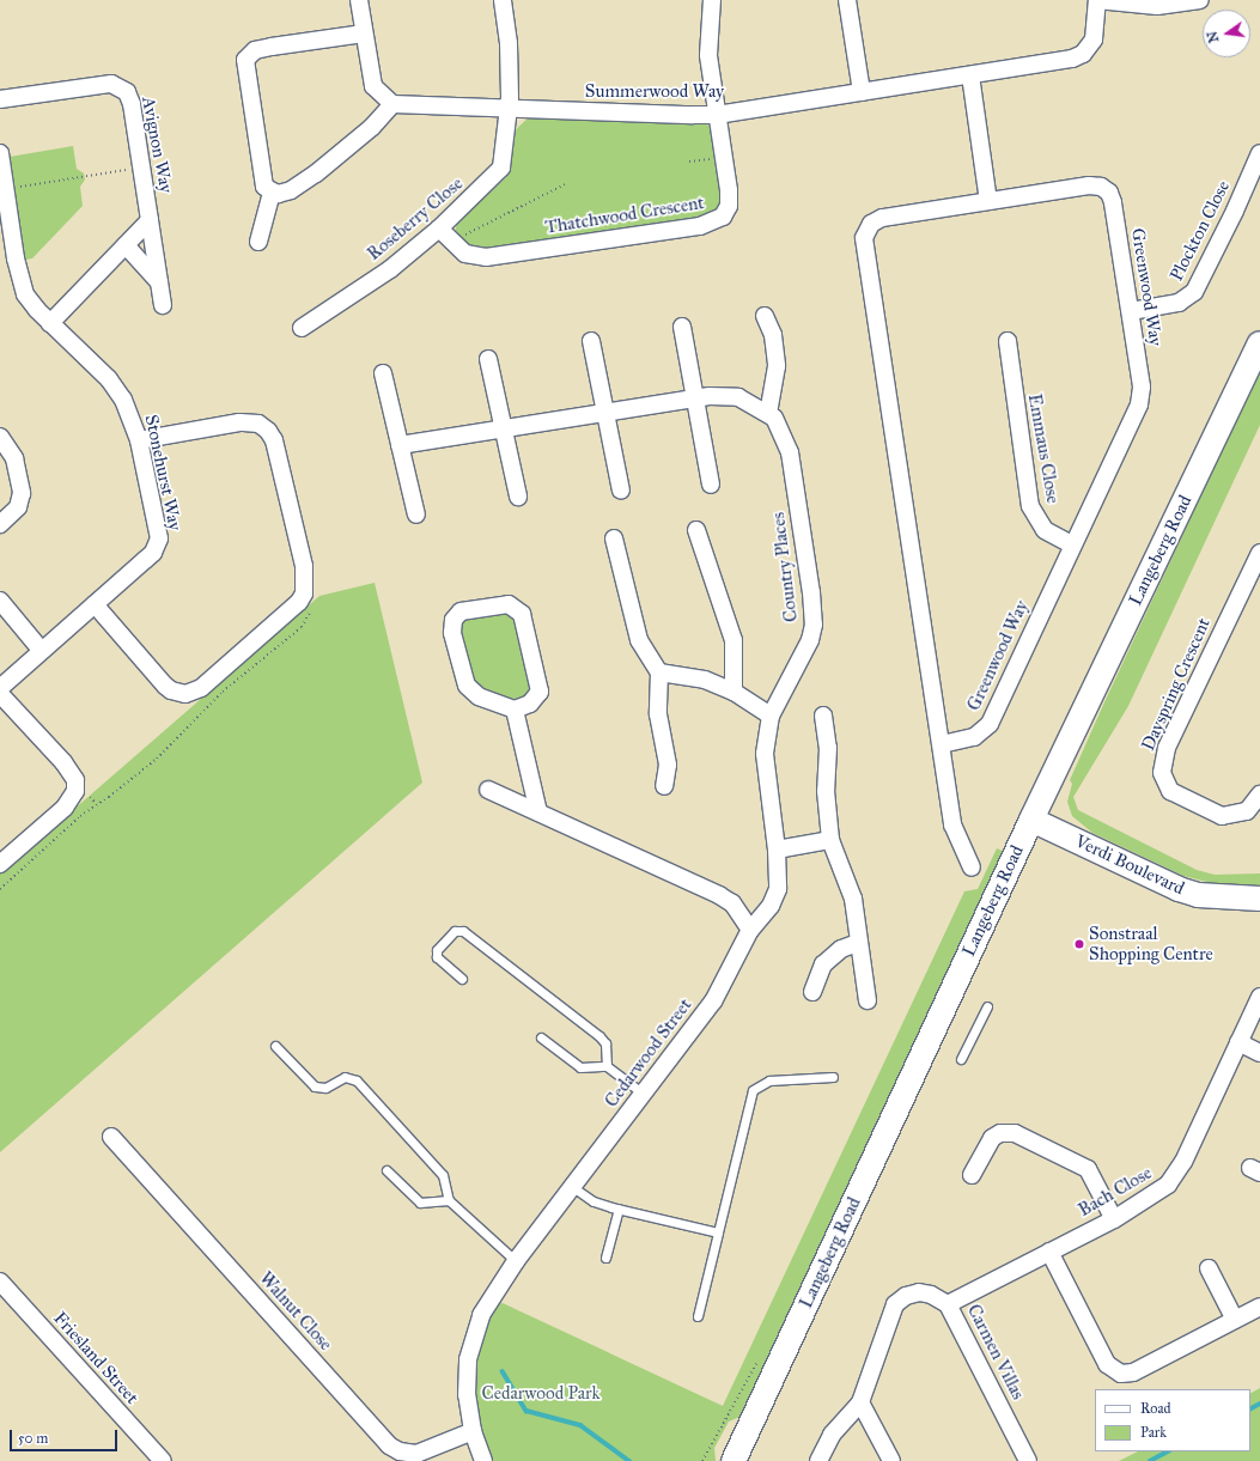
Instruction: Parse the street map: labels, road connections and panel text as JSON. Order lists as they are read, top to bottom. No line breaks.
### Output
{"streets":{"main road":["Langeberg Road","Verdi Boulevard"],"street":["Summerwood Way","Avignon Way","Thatchwood Crescent","Roseberry Close","Plockton Close","Greenwood Way","Emmaus Close","Stonehurst Way","Country Places","Dayspring Crescent","Cedarwood Street","Bach Close","Walnut Close","Carmen Villas","Friesland Street"]},"crossings":[["Summerwood Way","Thatchwood Crescent"],["Summerwood Way","Roseberry Close"],["Avignon Way","Stonehurst Way"],["Thatchwood Crescent","Roseberry Close"],["Plockton Close","Greenwood Way"],["Greenwood Way","Emmaus Close"],["Langeberg Road","Verdi Boulevard"],["Country Places","Cedarwood Street"],["Cedarwood Street","Walnut Close"],["Bach Close","Carmen Villas"]],"parks":["Cedarwood Park"],"places":["Sonstraal Shopping Centre"],"legend":["Road","Park"],"scale_bar":"50 m","north":"left"}
